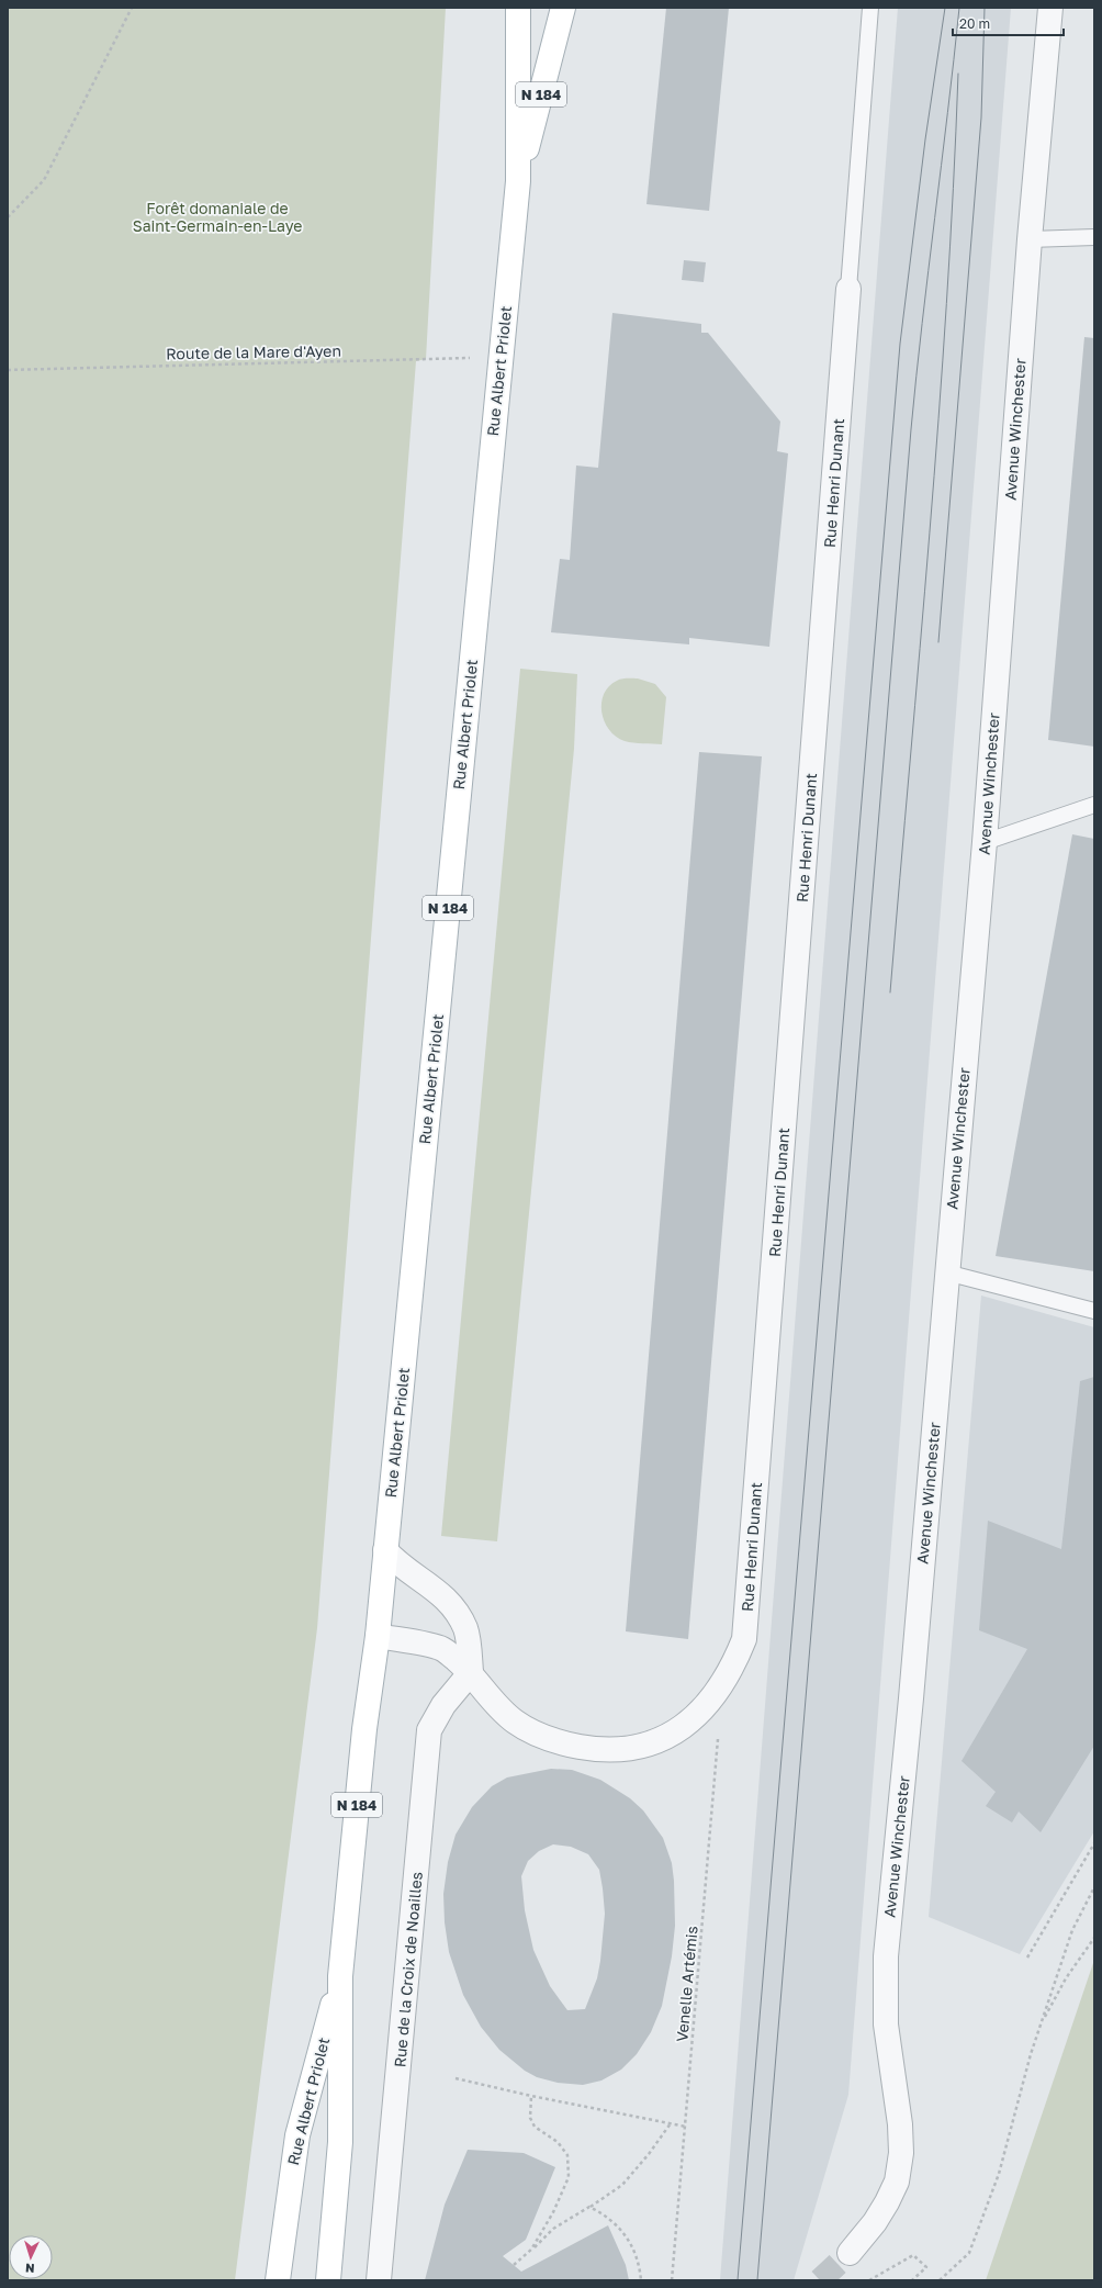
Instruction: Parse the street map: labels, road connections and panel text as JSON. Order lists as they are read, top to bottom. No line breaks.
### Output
{"streets":{"main road":["N 184","Rue Albert Priolet"],"street":["Avenue Winchester","Rue Henri Dunant","Rue de la Croix de Noailles"],"path":["Route de la Mare d'Ayen","Venelle Artémis"]},"crossings":[["Route de la Mare d'Ayen","Rue Albert Priolet"],["Rue Albert Priolet","Rue Henri Dunant"],["Rue Henri Dunant","Rue de la Croix de Noailles"],["Rue Henri Dunant","Venelle Artémis"]],"parks":["Forêt domaniale de Saint-Germain-en-Laye"],"scale_bar":"20 m","north":"bottom"}
